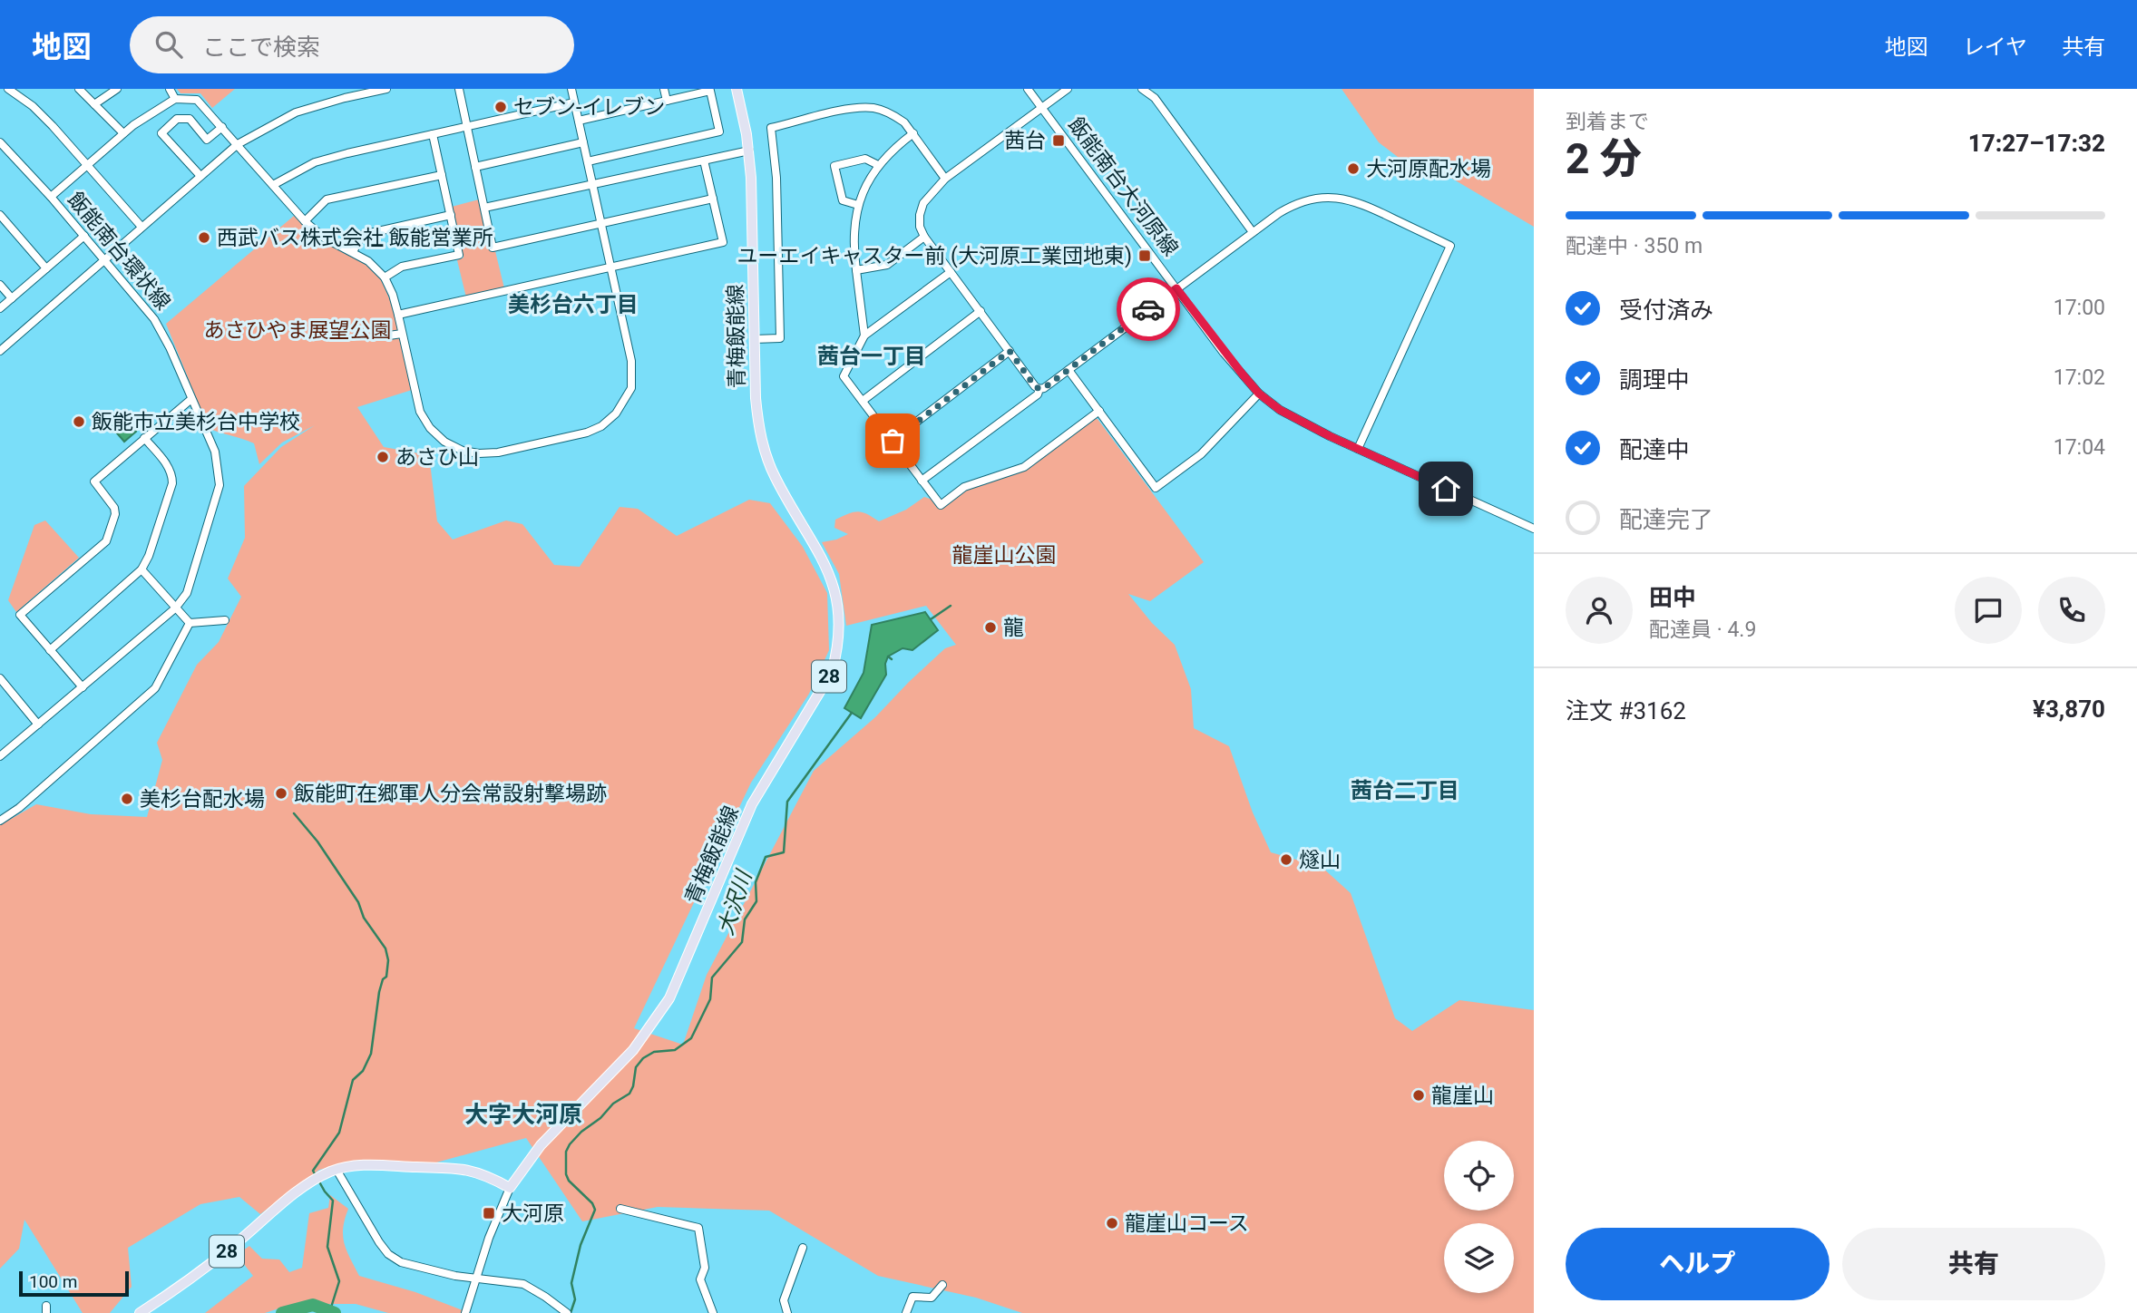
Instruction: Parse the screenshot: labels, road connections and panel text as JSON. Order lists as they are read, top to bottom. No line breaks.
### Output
{"streets":{"main road":["青梅飯能線","28"],"street":["飯能南台大河原線","飯能南台環状線"]},"crossings":[["青梅飯能線","28"]],"districts":["美杉台六丁目","茜台一丁目","茜台二丁目","大字大河原"],"water":["大沢川"],"parks":["あさひやま展望公園","龍崖山公園"],"places":{"other":["セブン-イレブン","大河原配水場","西武バス株式会社 飯能営業所","飯能市立美杉台中学校","あさひ山","龍","飯能町在郷軍人分会常設射撃場跡","美杉台配水場","燧山","龍崖山","龍崖山コース"],"transit":["茜台","ユーエイキャスター前 (大河原工業団地東)","大河原"]},"scale_bar":"100 m","page":{"header":"地図","search":"ここで検索","nav":["地図","レイヤ","共有"],"heading":["2 分","到着まで","17:27–17:32"],"panel":["田中","配達員 · 4.9","注文 #3162","¥3,870"],"bar":"配達中 · 350 m","list":[["受付済み","17:00"],["調理中","17:02"],["配達中","17:04"],"配達完了"],"buttons":["ヘルプ","共有"],"scale":"100 m"}}
